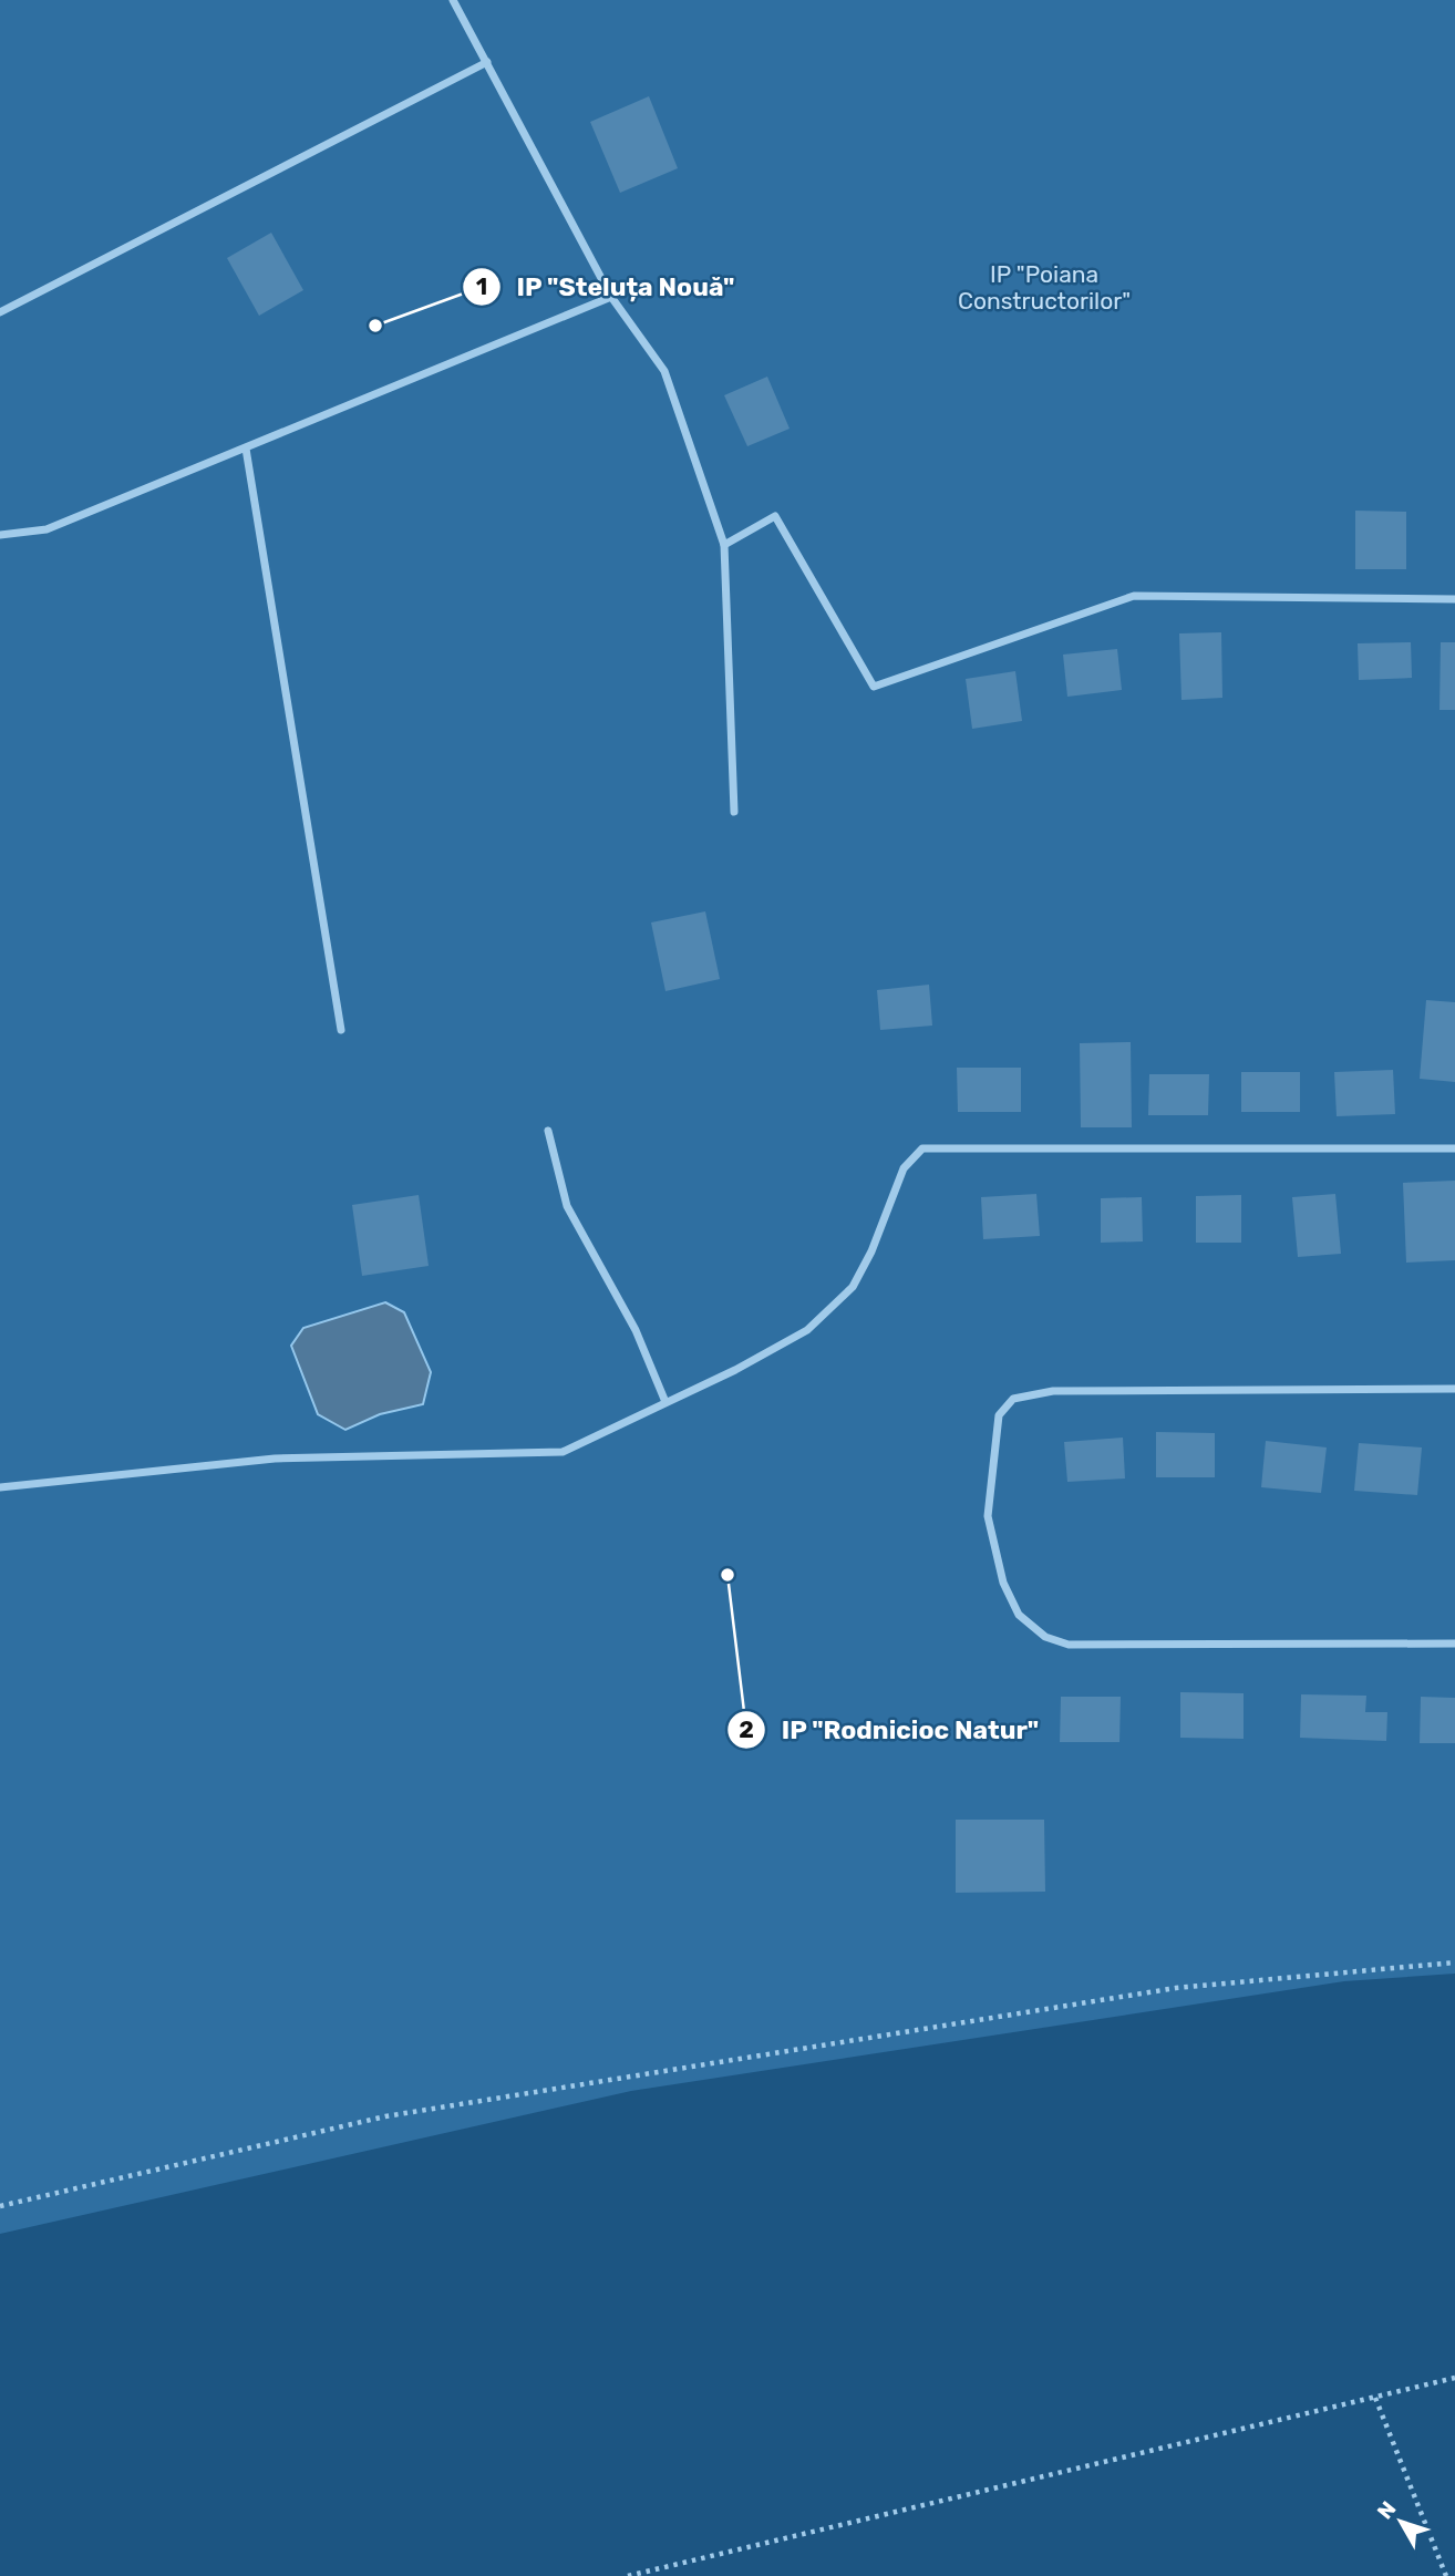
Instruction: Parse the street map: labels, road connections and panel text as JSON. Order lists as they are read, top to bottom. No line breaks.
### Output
{"parks":["IP \"Poiana Constructorilor\""],"places":["IP \"Steluța Nouă\"","IP \"Rodnicioc Natur\""],"north":"top left"}
